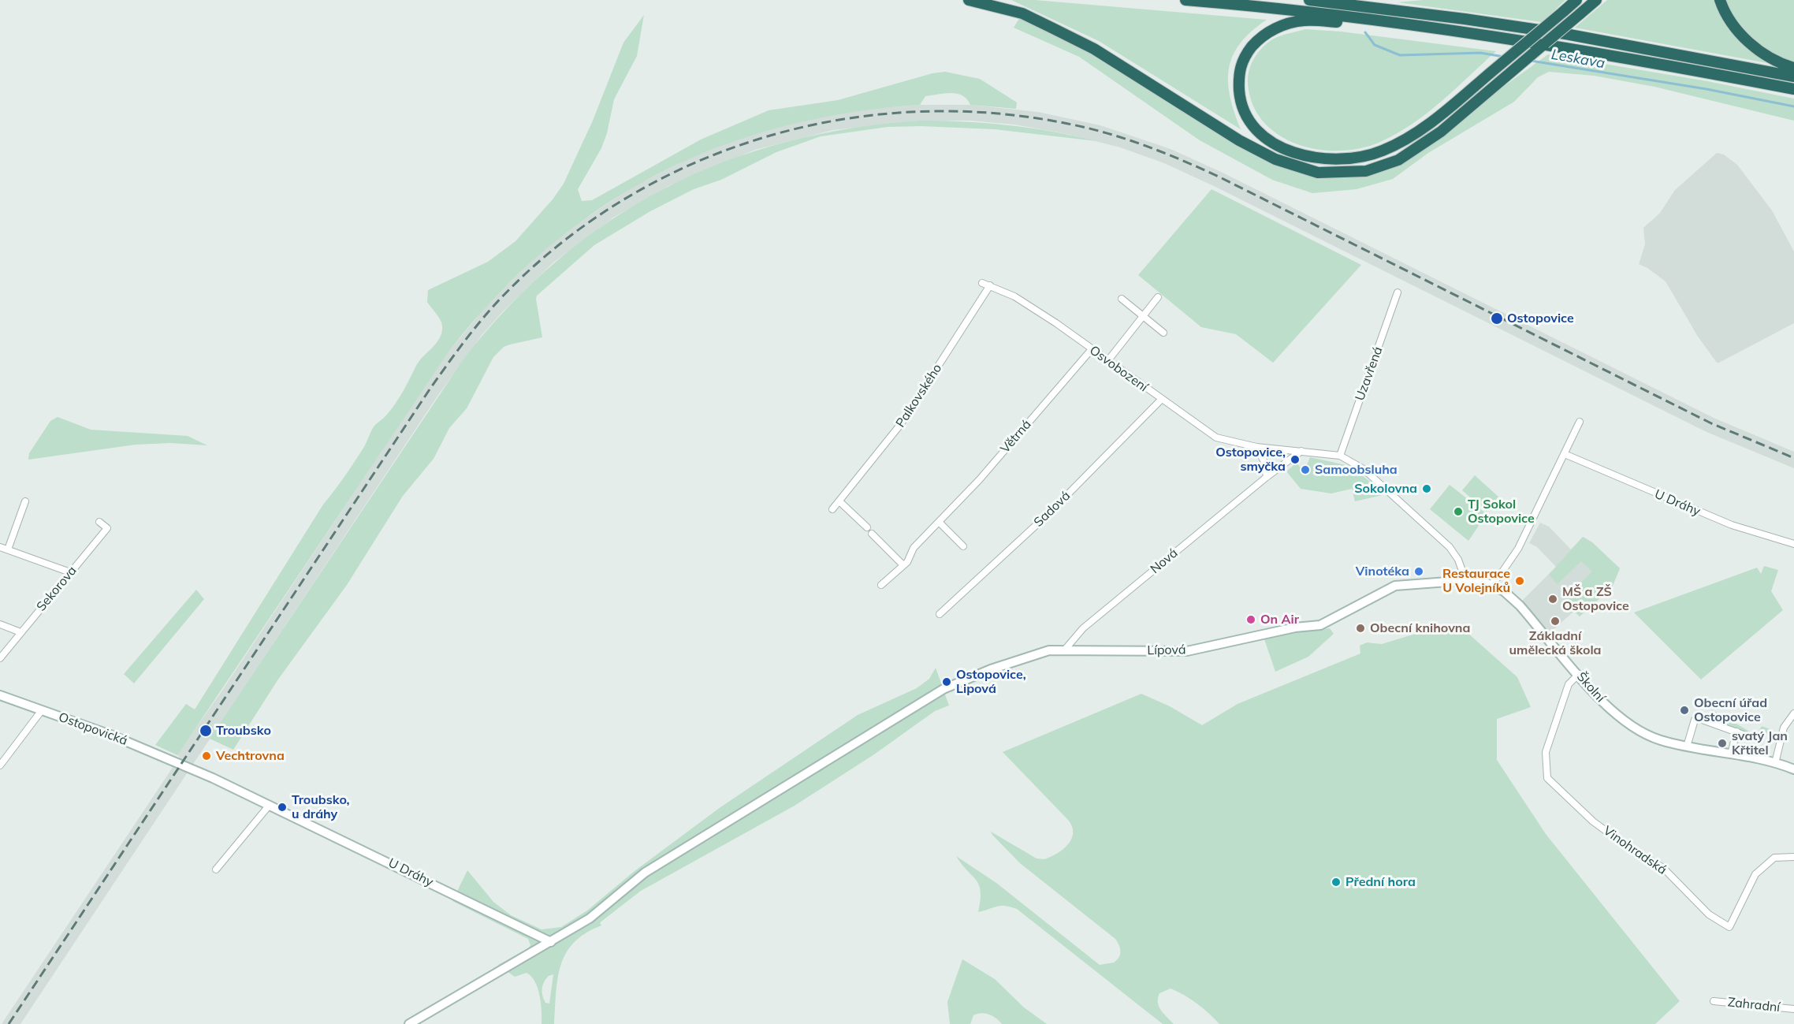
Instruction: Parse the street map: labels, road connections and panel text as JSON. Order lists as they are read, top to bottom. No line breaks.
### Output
{"streets":{"street":["Osvobození","Uzavřená","Palkovského","Větrná","U Dráhy","Sadová","Nová","Sekorova","Lípová","Školní","Ostopovická","Vinohradská","Zahradní"]},"crossings":[["Osvobození","Uzavřená"],["Osvobození","Palkovského"],["Osvobození","Větrná"],["Osvobození","Sadová"],["Osvobození","Nová"],["Osvobození","Školní"],["U Dráhy","Lípová"],["U Dráhy","Ostopovická"],["Nová","Lípová"],["Lípová","Školní"],["Školní","Vinohradská"]],"water":["Leskava"],"places":["Ostopovice","Ostopovice, smyčka","Samoobsluha","Sokolovna","TJ Sokol Ostopovice","Vinotéka","Restaurace U Volejníků","MŠ a ZŠ Ostopovice","On Air","Základní umělecká škola","Obecní knihovna","Ostopovice, Lipová","Obecní úřad Ostopovice","Troubsko","svatý Jan Křtitel","Vechtrovna","Troubsko, u dráhy","Přední hora"]}
